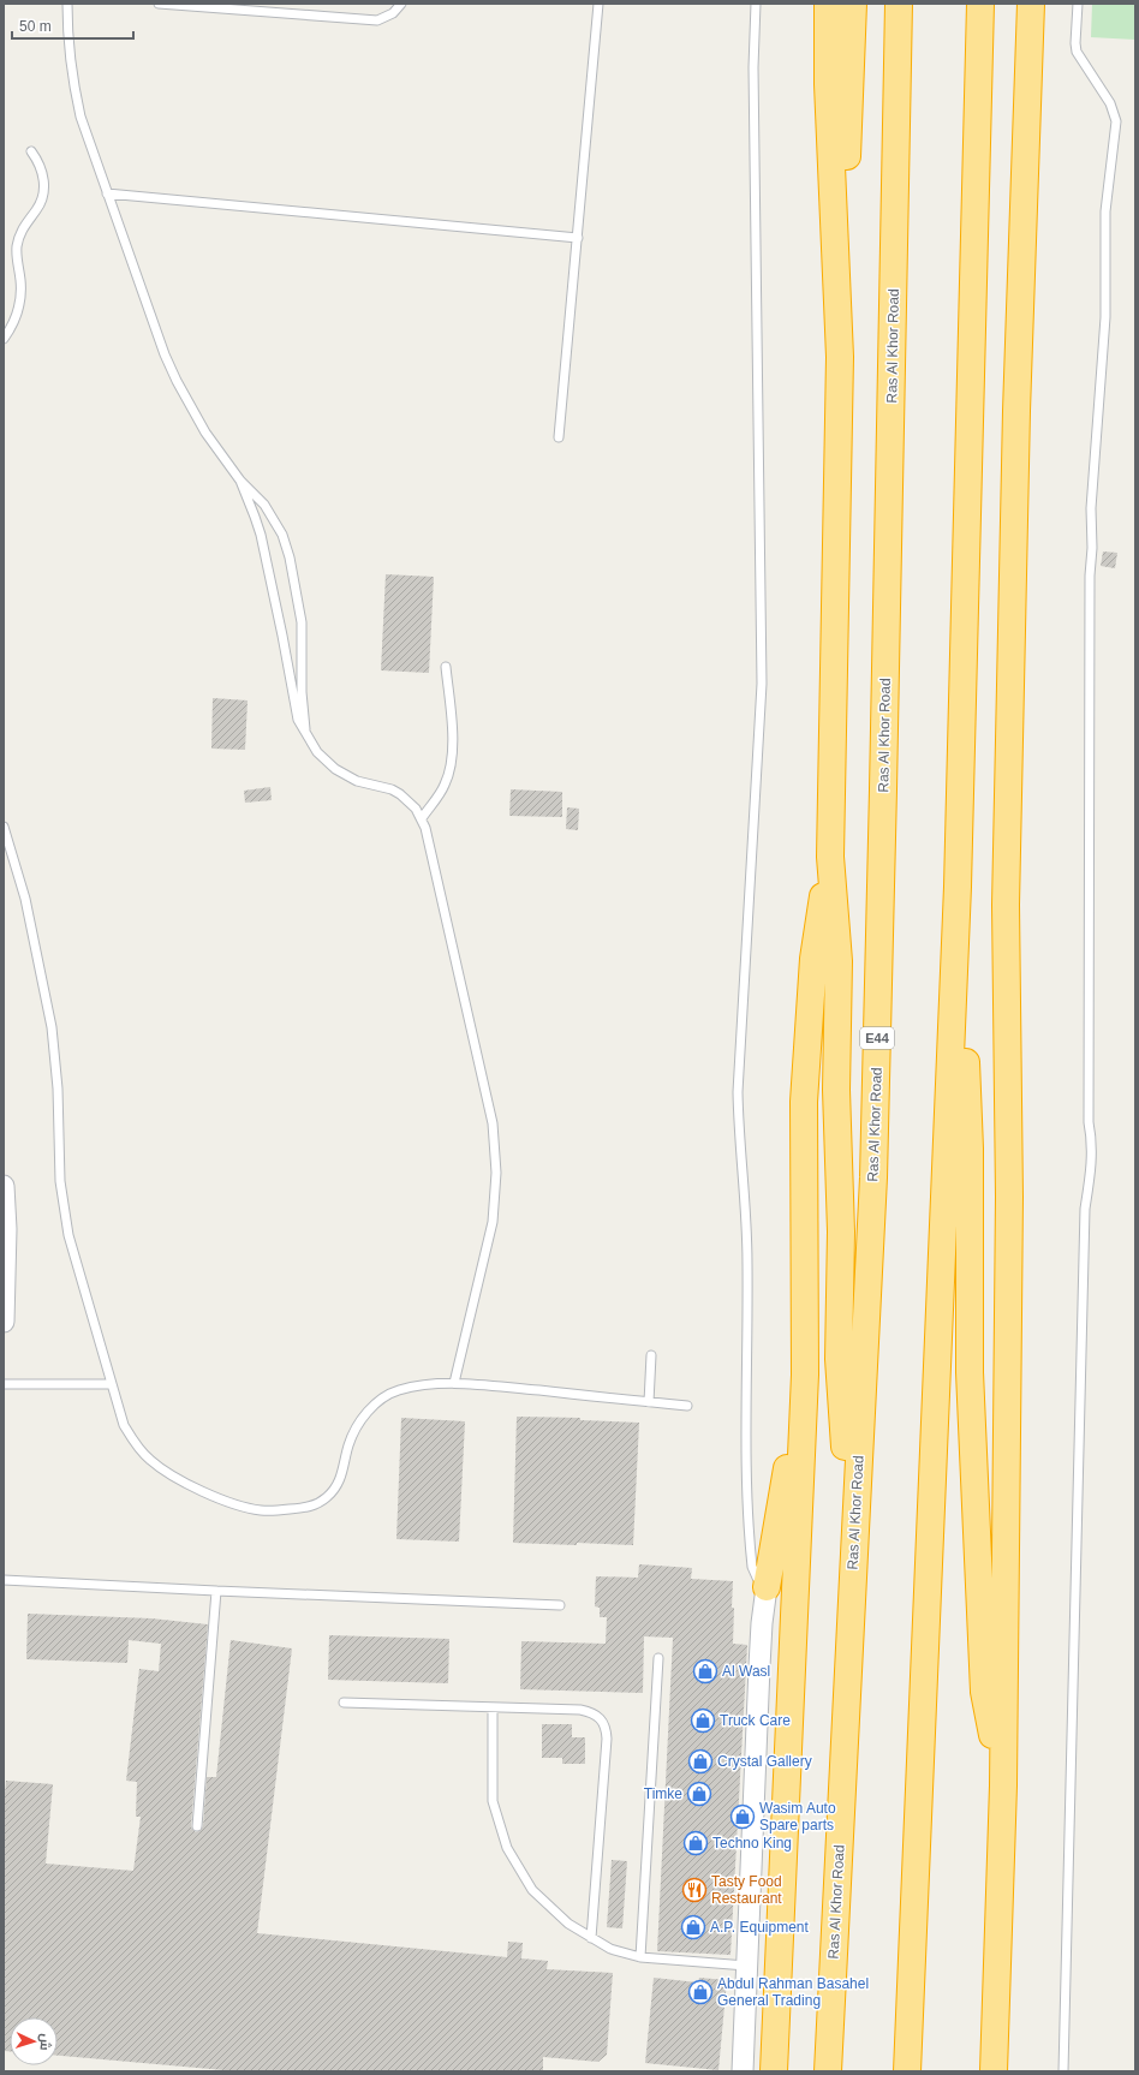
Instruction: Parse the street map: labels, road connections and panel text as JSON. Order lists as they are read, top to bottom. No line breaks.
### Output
{"streets":{"highway":["Ras Al Khor Road","E44"]},"places":{"shop":["Al Wasl","Truck Care","Crystal Gallery","Timke","Wasim Auto Spare parts","Techno King","A.P. Equipment","Abdul Rahman Basahel General Trading"],"restaurant":["Tasty Food Restaurant"]},"scale_bar":"50 m","north":"right"}
